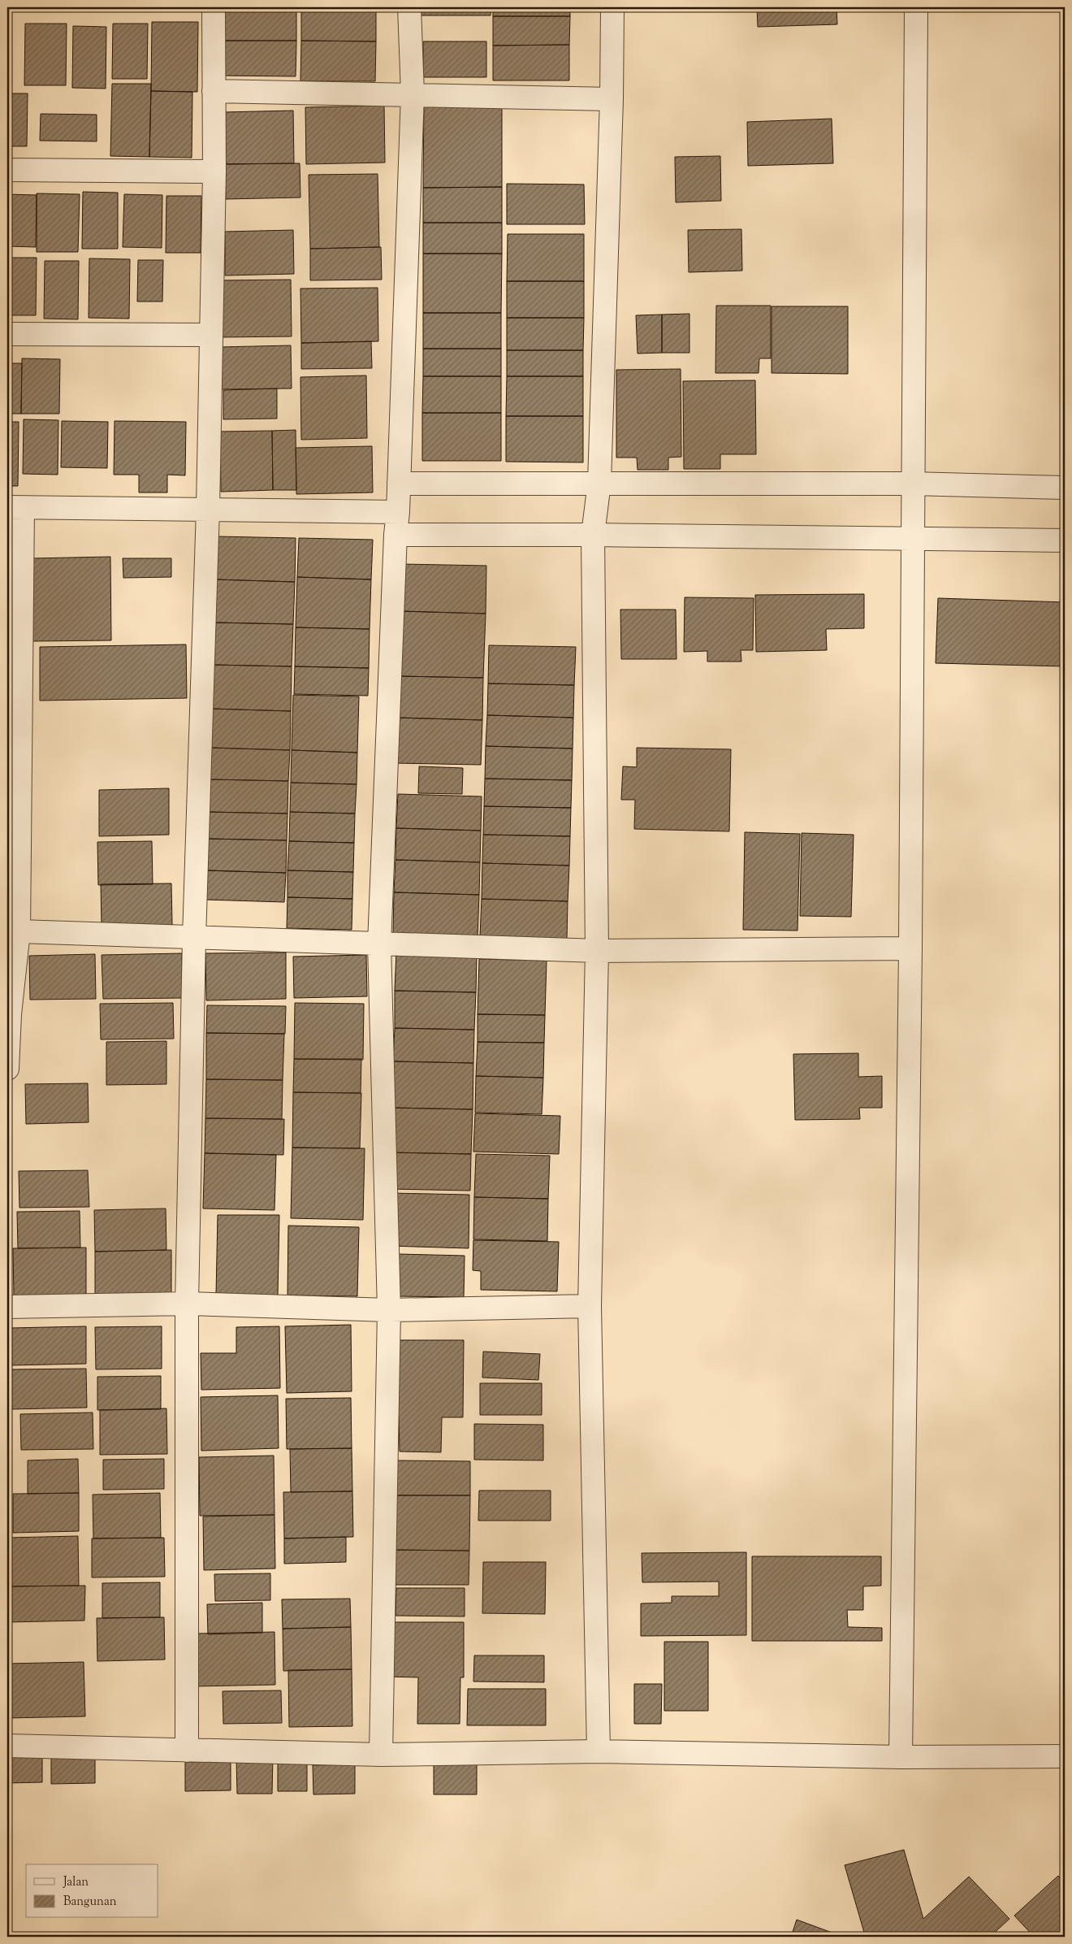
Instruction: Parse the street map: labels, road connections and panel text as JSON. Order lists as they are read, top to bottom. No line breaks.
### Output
{"legend":["Jalan","Bangunan"]}
